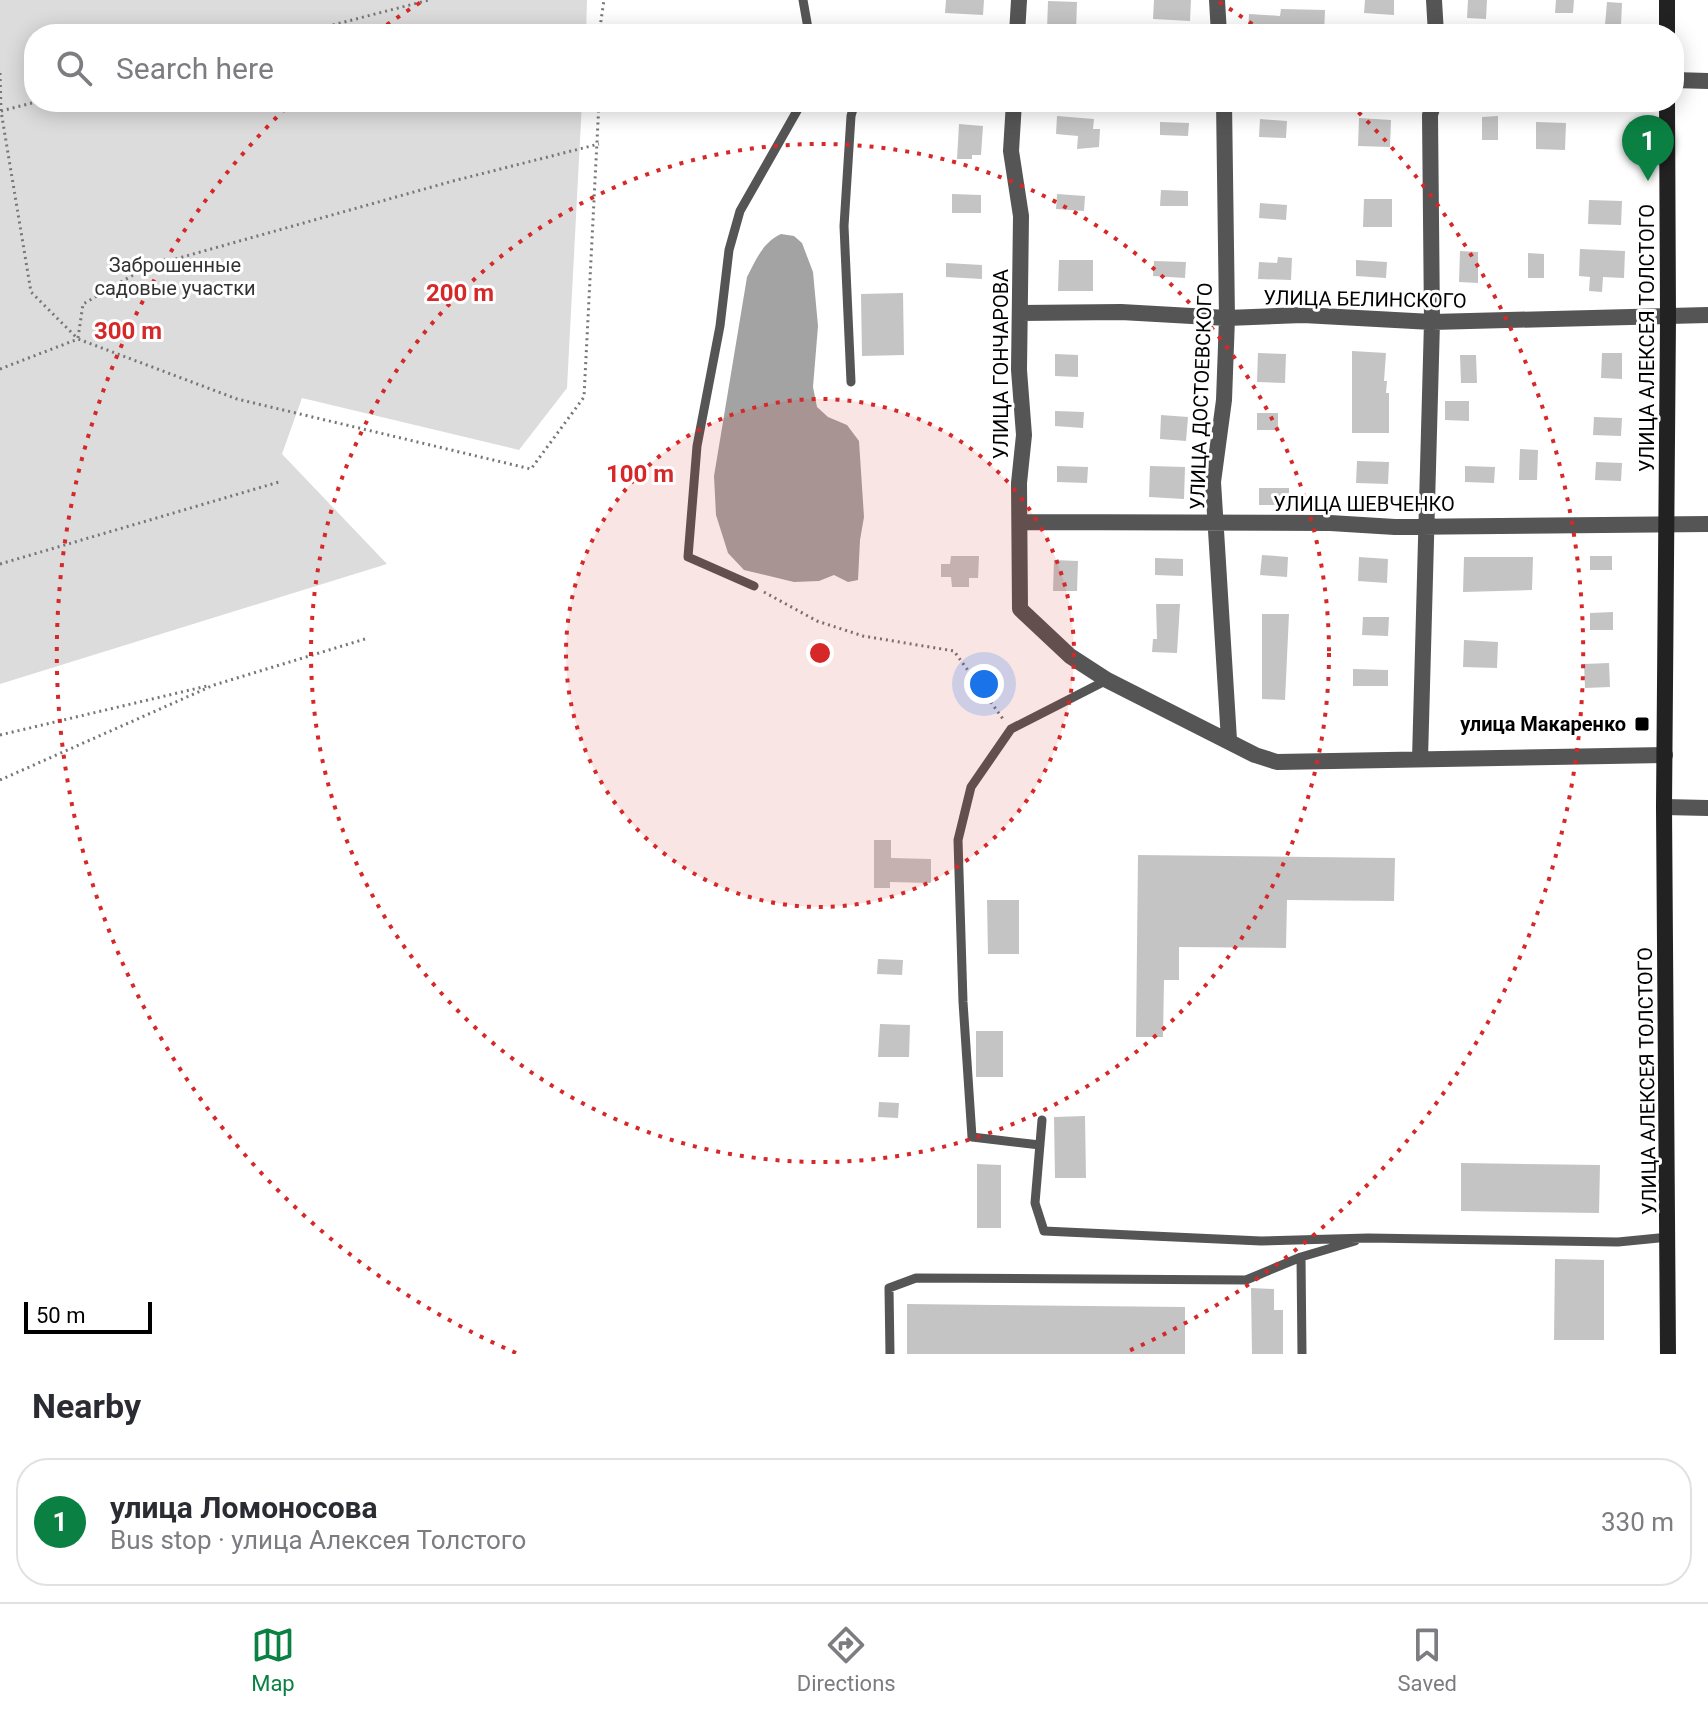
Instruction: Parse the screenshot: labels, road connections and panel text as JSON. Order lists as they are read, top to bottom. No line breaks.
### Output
{"streets":{"street":["УЛИЦА БЕЛИНСКОГО","УЛИЦА АЛЕКСЕЯ ТОЛСТОГО","УЛИЦА ГОНЧАРОВА","УЛИЦА ДОСТОЕВСКОГО","УЛИЦА ШЕВЧЕНКО"]},"crossings":[["УЛИЦА БЕЛИНСКОГО","УЛИЦА АЛЕКСЕЯ ТОЛСТОГО"],["УЛИЦА БЕЛИНСКОГО","УЛИЦА ГОНЧАРОВА"],["УЛИЦА БЕЛИНСКОГО","УЛИЦА ДОСТОЕВСКОГО"],["УЛИЦА АЛЕКСЕЯ ТОЛСТОГО","УЛИЦА ШЕВЧЕНКО"],["УЛИЦА ГОНЧАРОВА","УЛИЦА ШЕВЧЕНКО"],["УЛИЦА ДОСТОЕВСКОГО","УЛИЦА ШЕВЧЕНКО"]],"parks":["Заброшенные садовые участки"],"places":{"transit":["улица Макаренко"]},"scale_bar":"50 m","page":{"search":"Search here","pins":"1","scale":"50 m","heading":"Nearby","list":[{"mark":"1","name":"улица Ломоносова","note":"Bus stop · улица Алексея Толстого","value":"330 m"}],"nav":["Map","Directions","Saved"]},"rings":["200 m","300 m","100 m"]}
